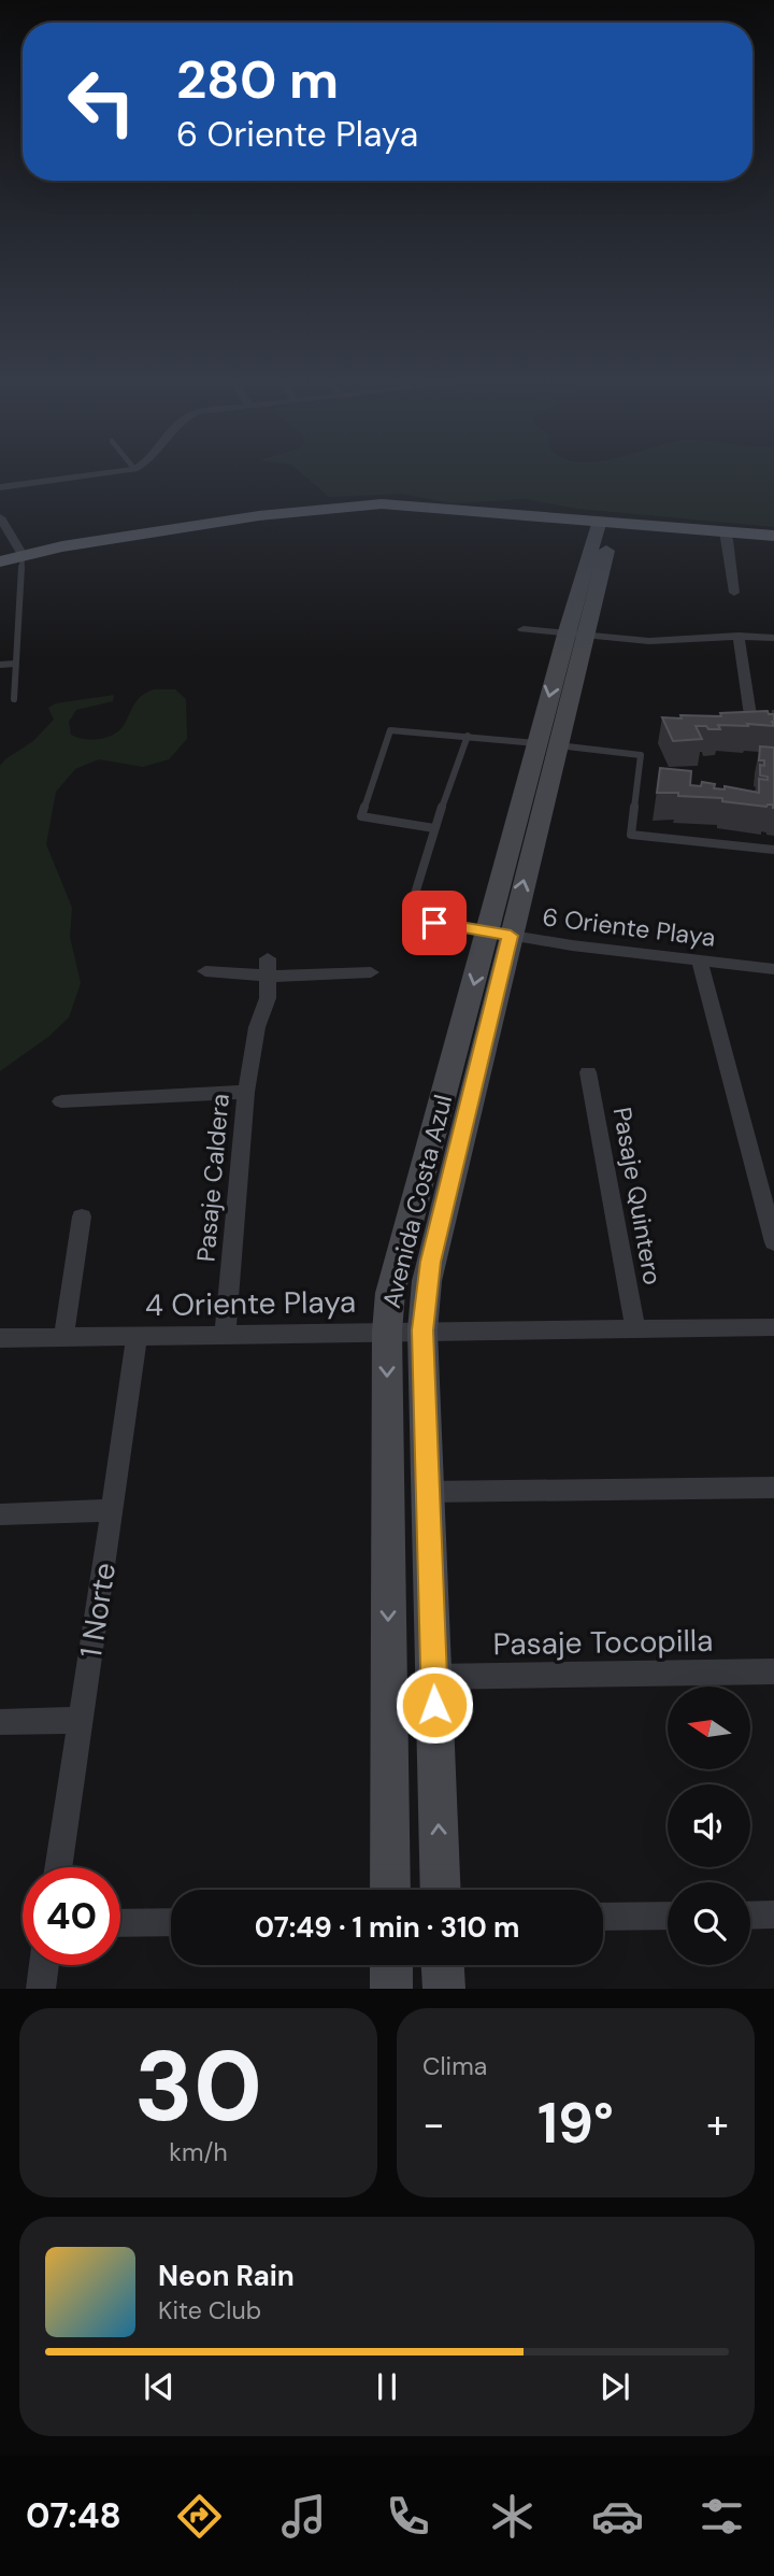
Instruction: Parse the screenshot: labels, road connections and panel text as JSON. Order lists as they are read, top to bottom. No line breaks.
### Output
{"streets":{"street":["6 Oriente Playa","Pasaje Caldera","Pasaje Quintero","Avenida Costa Azul","4 Oriente Playa","1 Norte","Pasaje Tocopilla"]},"crossings":[["6 Oriente Playa","Avenida Costa Azul"],["Pasaje Caldera","4 Oriente Playa"],["Pasaje Quintero","4 Oriente Playa"],["Avenida Costa Azul","4 Oriente Playa"],["Avenida Costa Azul","Pasaje Tocopilla"],["4 Oriente Playa","1 Norte"]],"north":"left","page":{"turn":["280 m","6 Oriente Playa"],"limit":"40","trip":"07:49 · 1 min · 310 m","tile":[["30","km/h"],"Clima"],"heat":["−","19°","+"],"song":["Neon Rain","Kite Club"],"tabs":"07:48"}}
